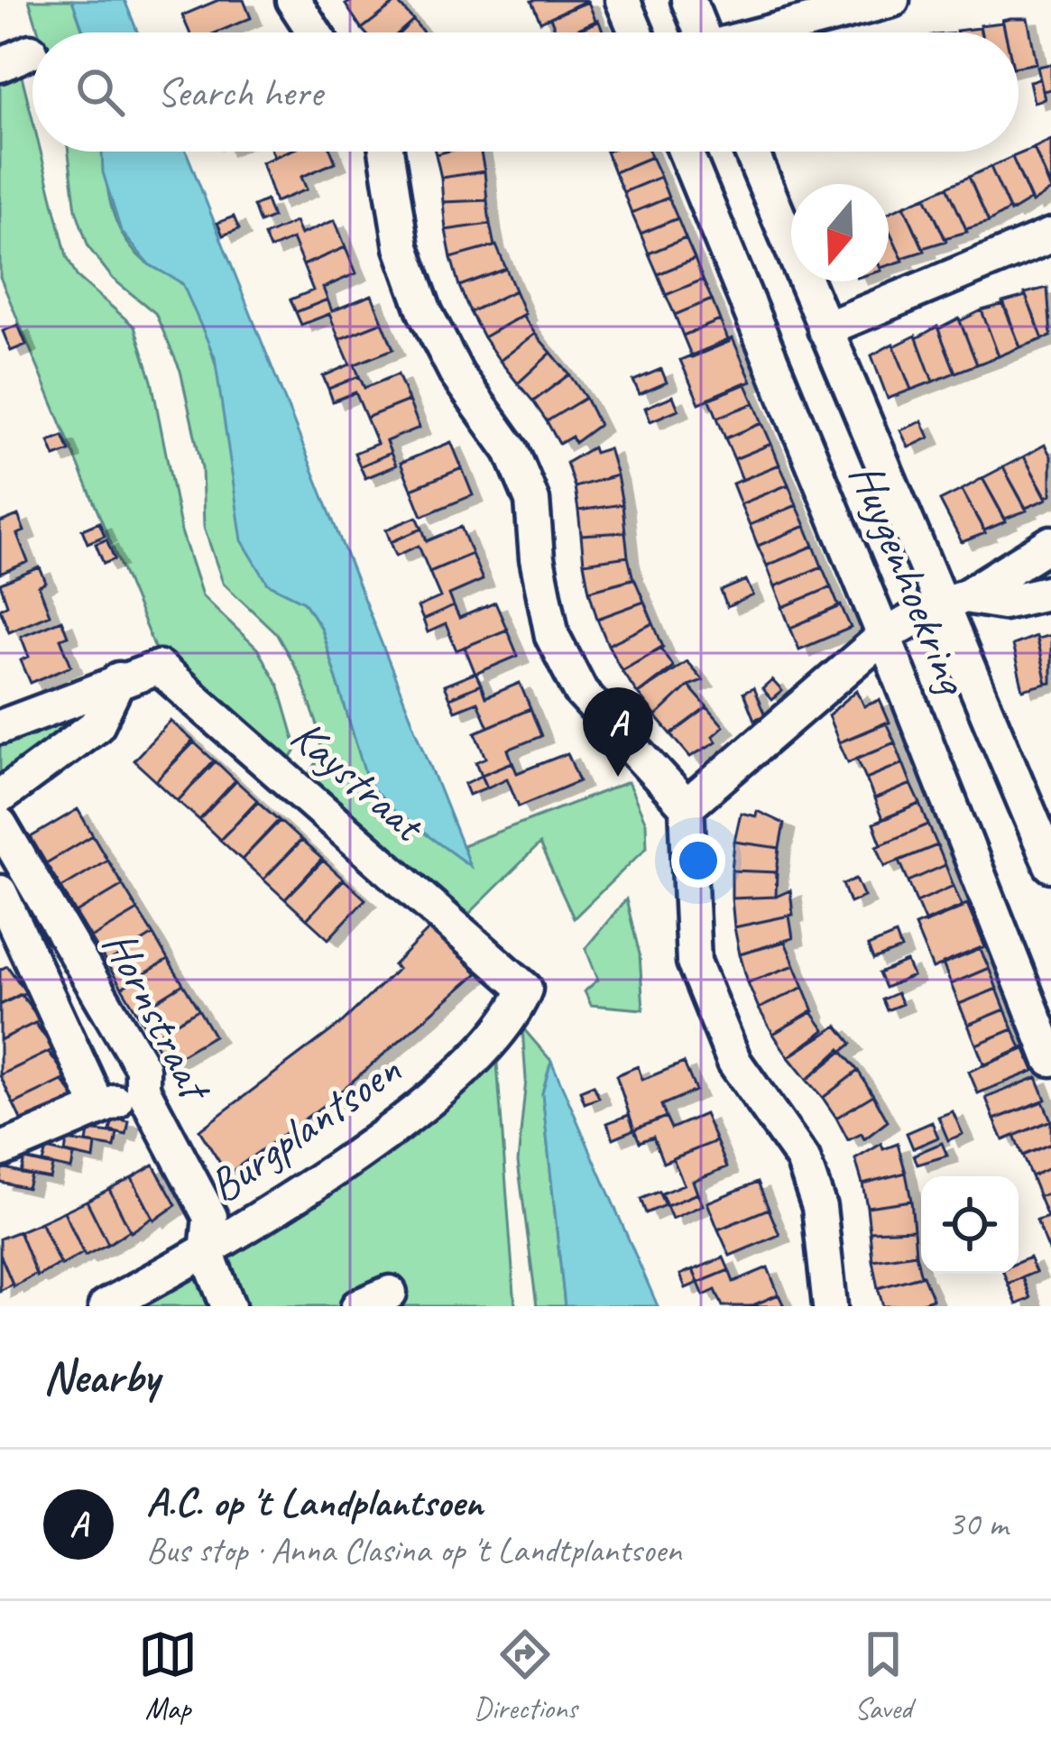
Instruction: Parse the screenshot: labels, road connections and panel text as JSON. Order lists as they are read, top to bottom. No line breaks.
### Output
{"streets":{"street":["Huygenhoekring","Kaystraat","Hornstraat","Burgplantsoen"]},"crossings":[["Kaystraat","Burgplantsoen"],["Hornstraat","Burgplantsoen"]],"north":"bottom","page":{"search":"Search here","pins":"A","heading":"Nearby","list":[{"mark":"A","name":"A.C. op 't Landplantsoen","note":"Bus stop · Anna Clasina op 't Landtplantsoen","value":"30 m"}],"nav":["Map","Directions","Saved"]}}
